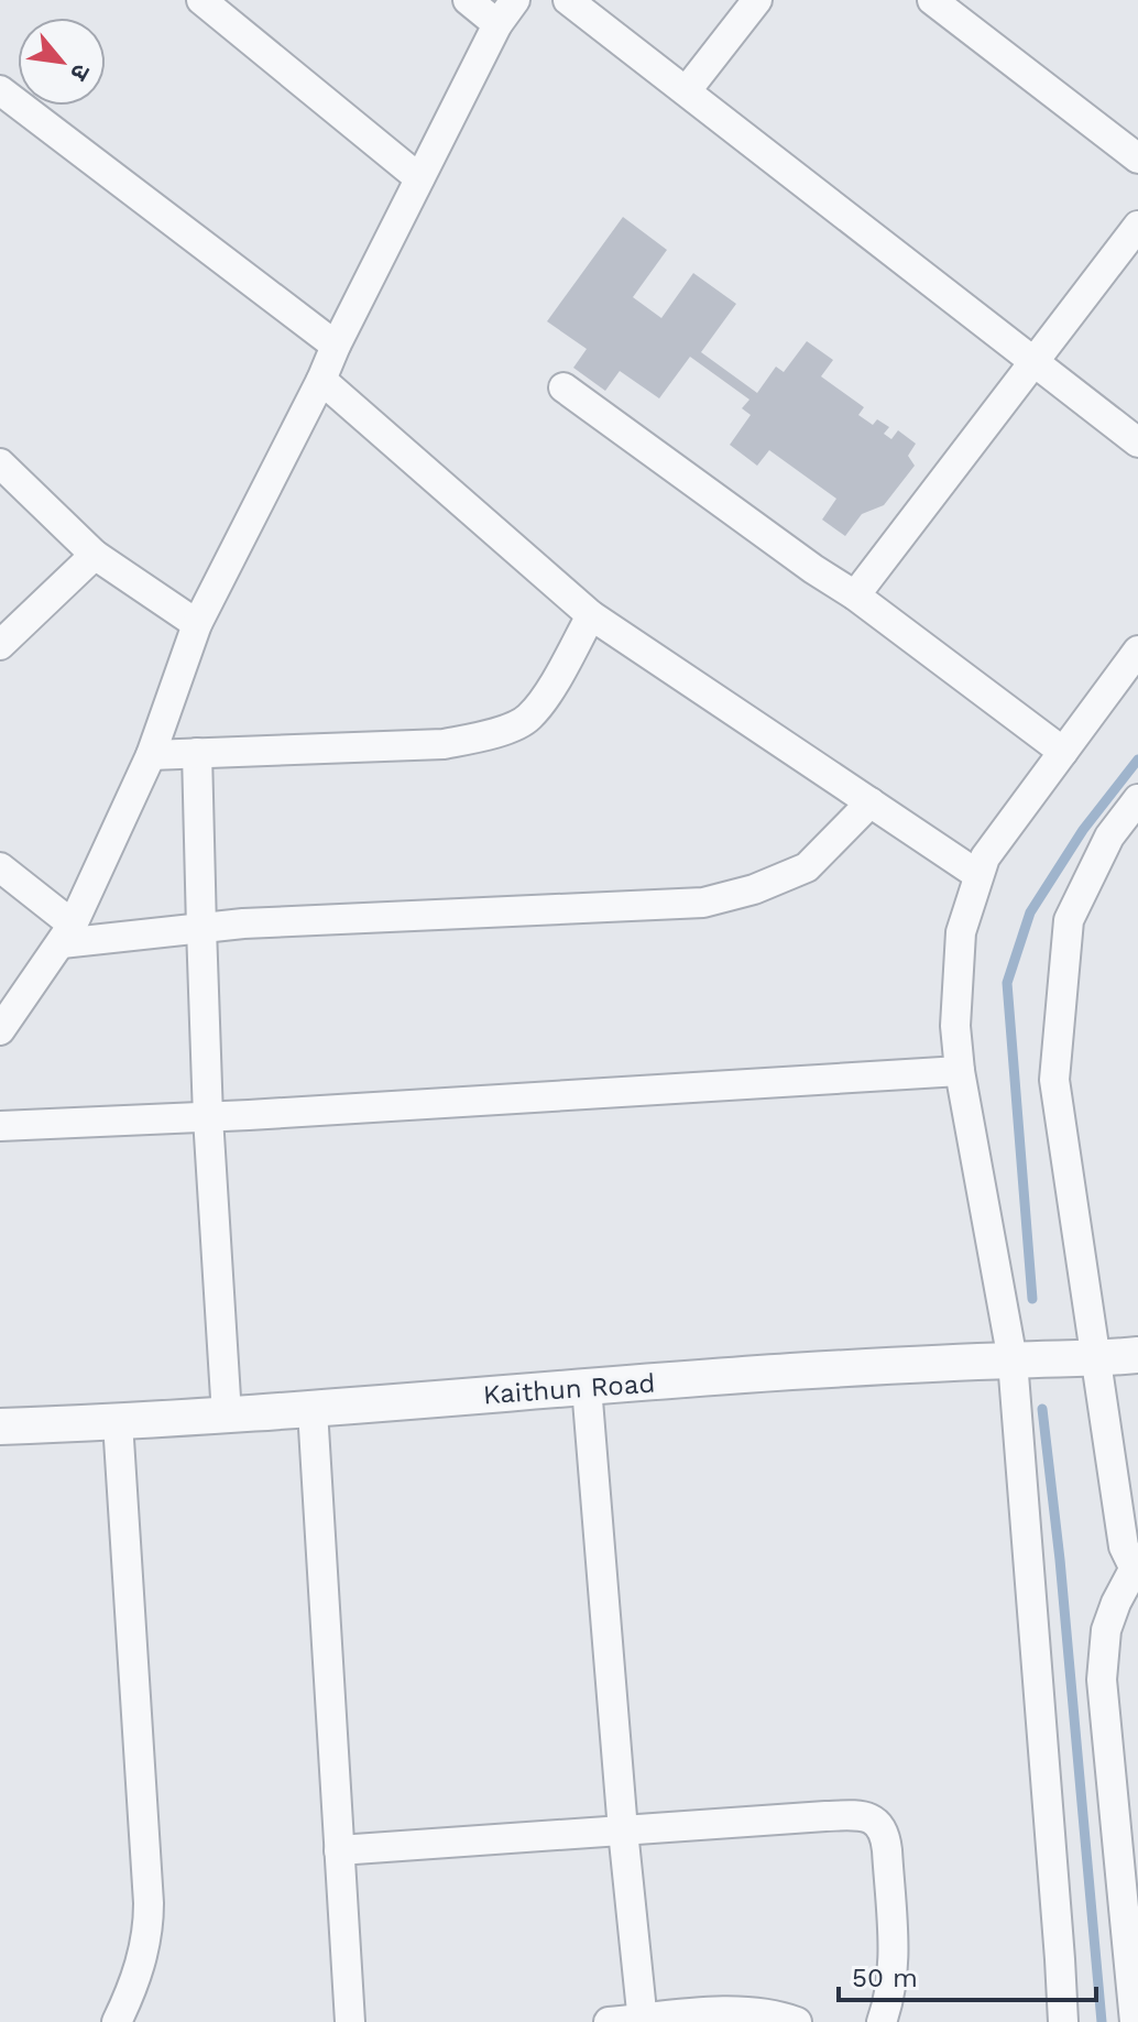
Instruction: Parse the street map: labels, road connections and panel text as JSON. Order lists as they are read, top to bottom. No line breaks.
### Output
{"streets":{"street":["Kaithun Road"]},"scale_bar":"50 m","north":"bottom right"}
